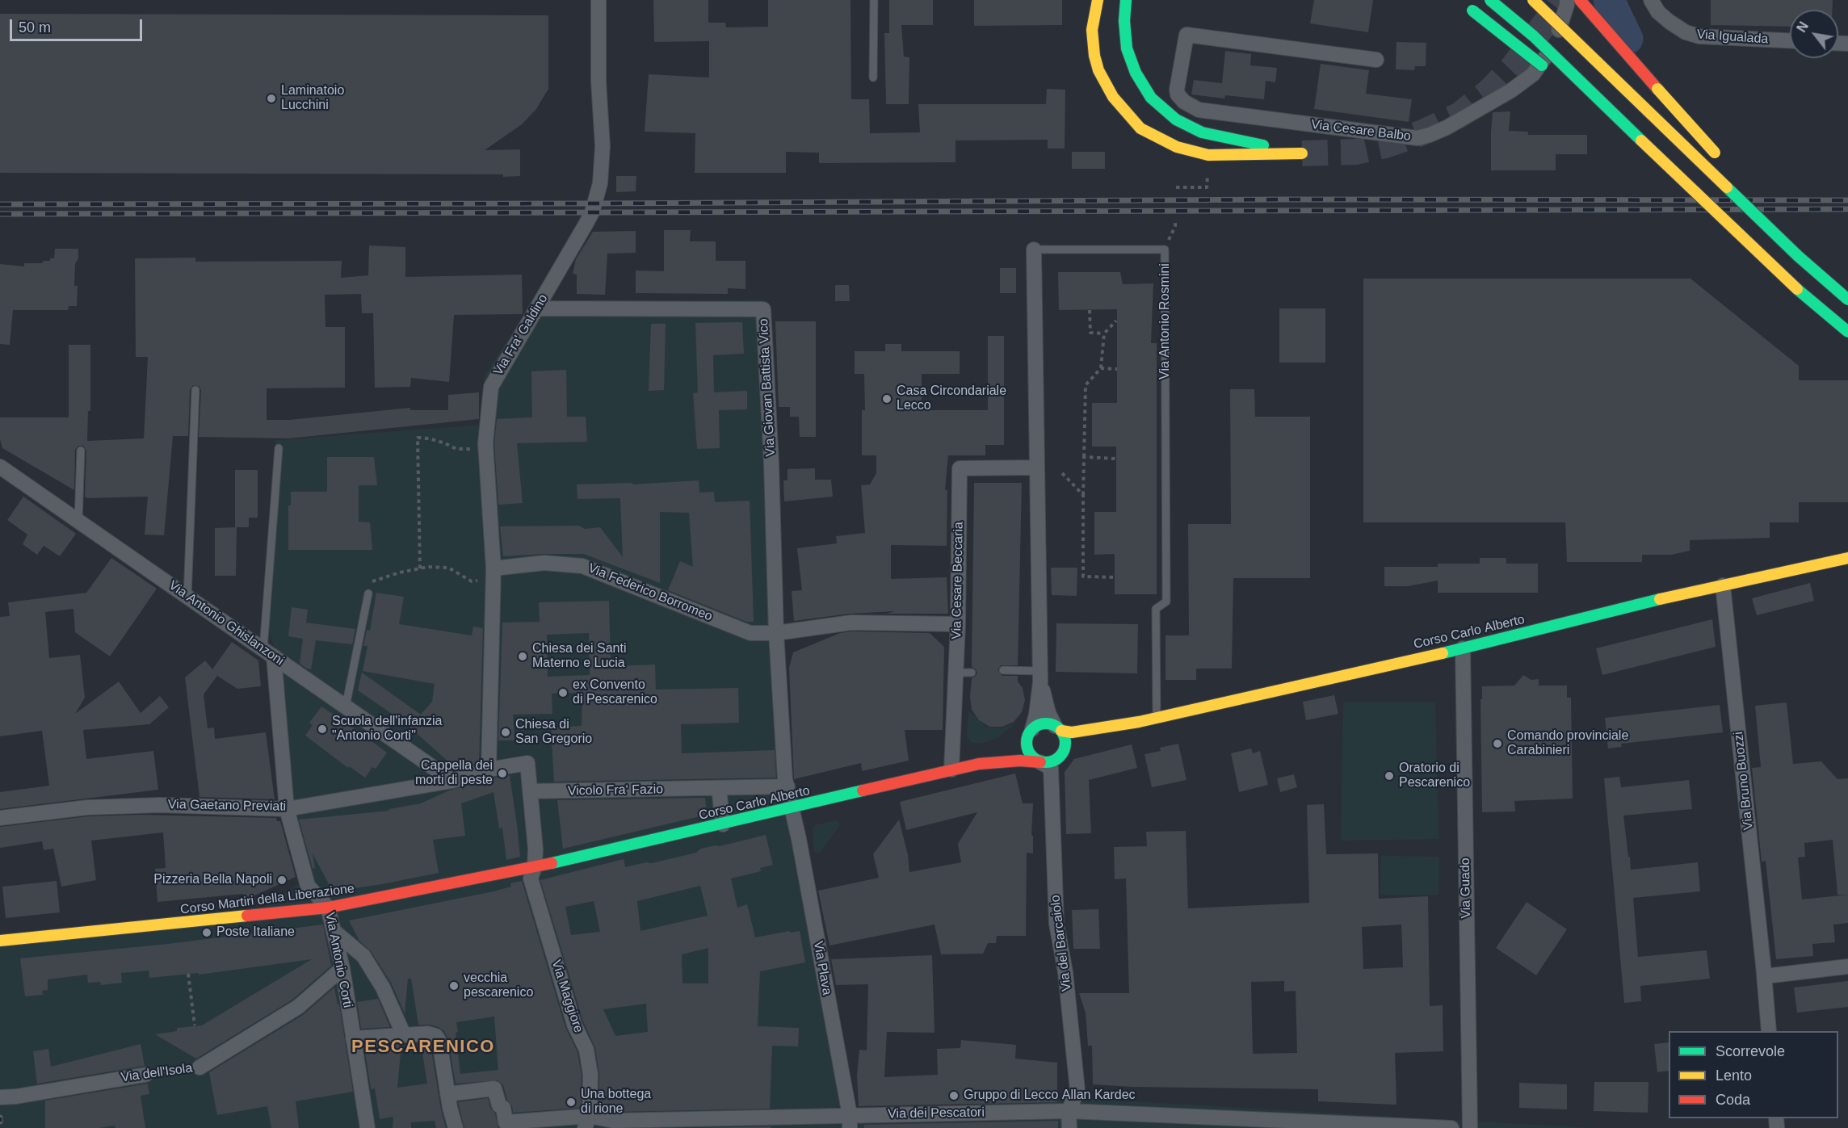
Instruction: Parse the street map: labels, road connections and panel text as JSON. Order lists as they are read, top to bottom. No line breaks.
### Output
{"streets":{"main road":["Corso Carlo Alberto","Corso Martiri della Liberazione"],"street":["Via Igualada","Via Cesare Balbo","Via Antonio Rosmini","Via Fra' Galdino","Via Giovan Battista Vico","Via Cesare Beccaria","Via Federico Borromeo","Via Antonio Ghislanzoni","Via Bruno Buozzi","Vicolo Fra' Fazio","Via Gaetano Previati","Via Guado","Via del Barcaiolo","Via Antonio Corti","Via Plava","Via Maggiore","Via dell'Isola","Via dei Pescatori"]},"crossings":[["Via Antonio Rosmini","Via Cesare Beccaria"],["Via Antonio Rosmini","Corso Carlo Alberto"],["Via Antonio Rosmini","Via del Barcaiolo"],["Via Fra' Galdino","Via Giovan Battista Vico"],["Via Fra' Galdino","Via Federico Borromeo"],["Via Fra' Galdino","Via Gaetano Previati"],["Via Giovan Battista Vico","Via Federico Borromeo"],["Via Cesare Beccaria","Via Federico Borromeo"],["Via Cesare Beccaria","Corso Carlo Alberto"],["Via Antonio Ghislanzoni","Via Gaetano Previati"],["Via Antonio Ghislanzoni","Via Antonio Corti"],["Corso Carlo Alberto","Via Bruno Buozzi"],["Corso Carlo Alberto","Via Guado"],["Corso Carlo Alberto","Corso Martiri della Liberazione"],["Corso Carlo Alberto","Via del Barcaiolo"],["Corso Carlo Alberto","Via Plava"],["Corso Carlo Alberto","Via Maggiore"],["Vicolo Fra' Fazio","Via Gaetano Previati"],["Vicolo Fra' Fazio","Via Maggiore"],["Via Gaetano Previati","Via Antonio Corti"],["Via Gaetano Previati","Via Maggiore"],["Corso Martiri della Liberazione","Via Antonio Corti"],["Corso Martiri della Liberazione","Via Maggiore"],["Via del Barcaiolo","Via dei Pescatori"],["Via Antonio Corti","Via dell'Isola"],["Via Plava","Via dei Pescatori"],["Via Maggiore","Via dei Pescatori"]],"districts":["PESCARENICO"],"places":["Laminatoio Lucchini","Casa Circondariale Lecco","Chiesa dei Santi Materno e Lucia","ex Convento di Pescarenico","Scuola dell'infanzia \"Antonio Corti\"","Chiesa di San Gregorio","Comando provinciale Carabinieri","Cappella dei morti di peste","Oratorio di Pescarenico","Pizzeria Bella Napoli","Poste Italiane","vecchia pescarenico","Gruppo di Lecco Allan Kardec","Una bottega di rione"],"legend":["Scorrevole","Lento","Coda"],"scale_bar":"50 m","north":"top left"}
